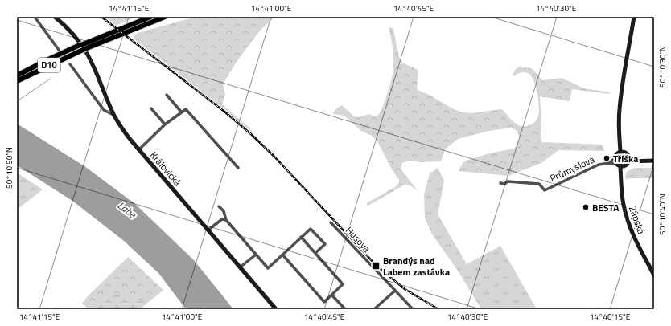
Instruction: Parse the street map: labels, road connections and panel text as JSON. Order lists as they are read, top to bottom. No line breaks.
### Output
{"streets":{"highway":["D10"],"main road":["Královická","Zápská"],"street":["Průmyslová","Husova"]},"crossings":[["Průmyslová","Zápská"]],"water":["Labe"],"places":{"other":["Tříška","BESTA"],"transit":["Brandýs nad Labem zastávka"]},"coordinates":["14°41'15\"E","14°41'00\"E","14°40'45\"E","14°40'30\"E","50°10'30\"N","50°10'50\"N","50°10'40\"N","14°40'15\"E"]}
